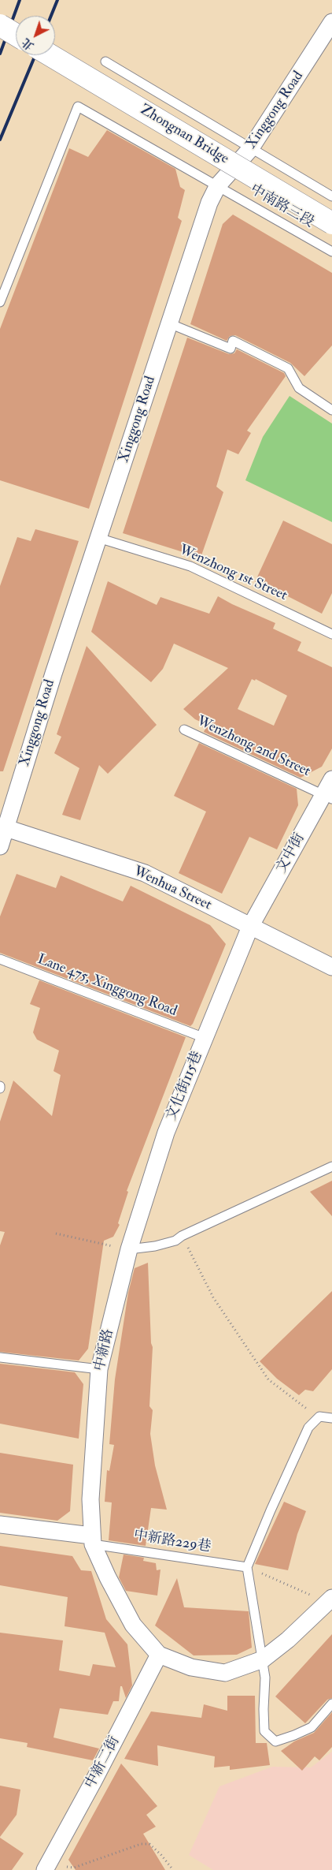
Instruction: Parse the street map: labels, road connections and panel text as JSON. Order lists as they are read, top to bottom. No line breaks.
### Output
{"streets":{"main road":["Zhongnan Bridge"],"street":["Xinggong Road","文中街","Wenhua Street","文化街115巷","中新路","中新二街"],"lane":["中南路三段","Wenzhong 1st Street","Wenzhong 2nd Street","Lane 475, Xinggong Road","中新路229巷"]},"crossings":[["Xinggong Road","中南路三段"],["Xinggong Road","Wenzhong 1st Street"],["Xinggong Road","Wenhua Street"],["Wenzhong 2nd Street","文中街"],["文中街","Wenhua Street"],["文中街","文化街115巷"],["Wenhua Street","文化街115巷"],["Lane 475, Xinggong Road","文化街115巷"],["文化街115巷","中新路"],["中新路","中新路229巷"],["中新路","中新二街"]],"north":"bottom left"}
